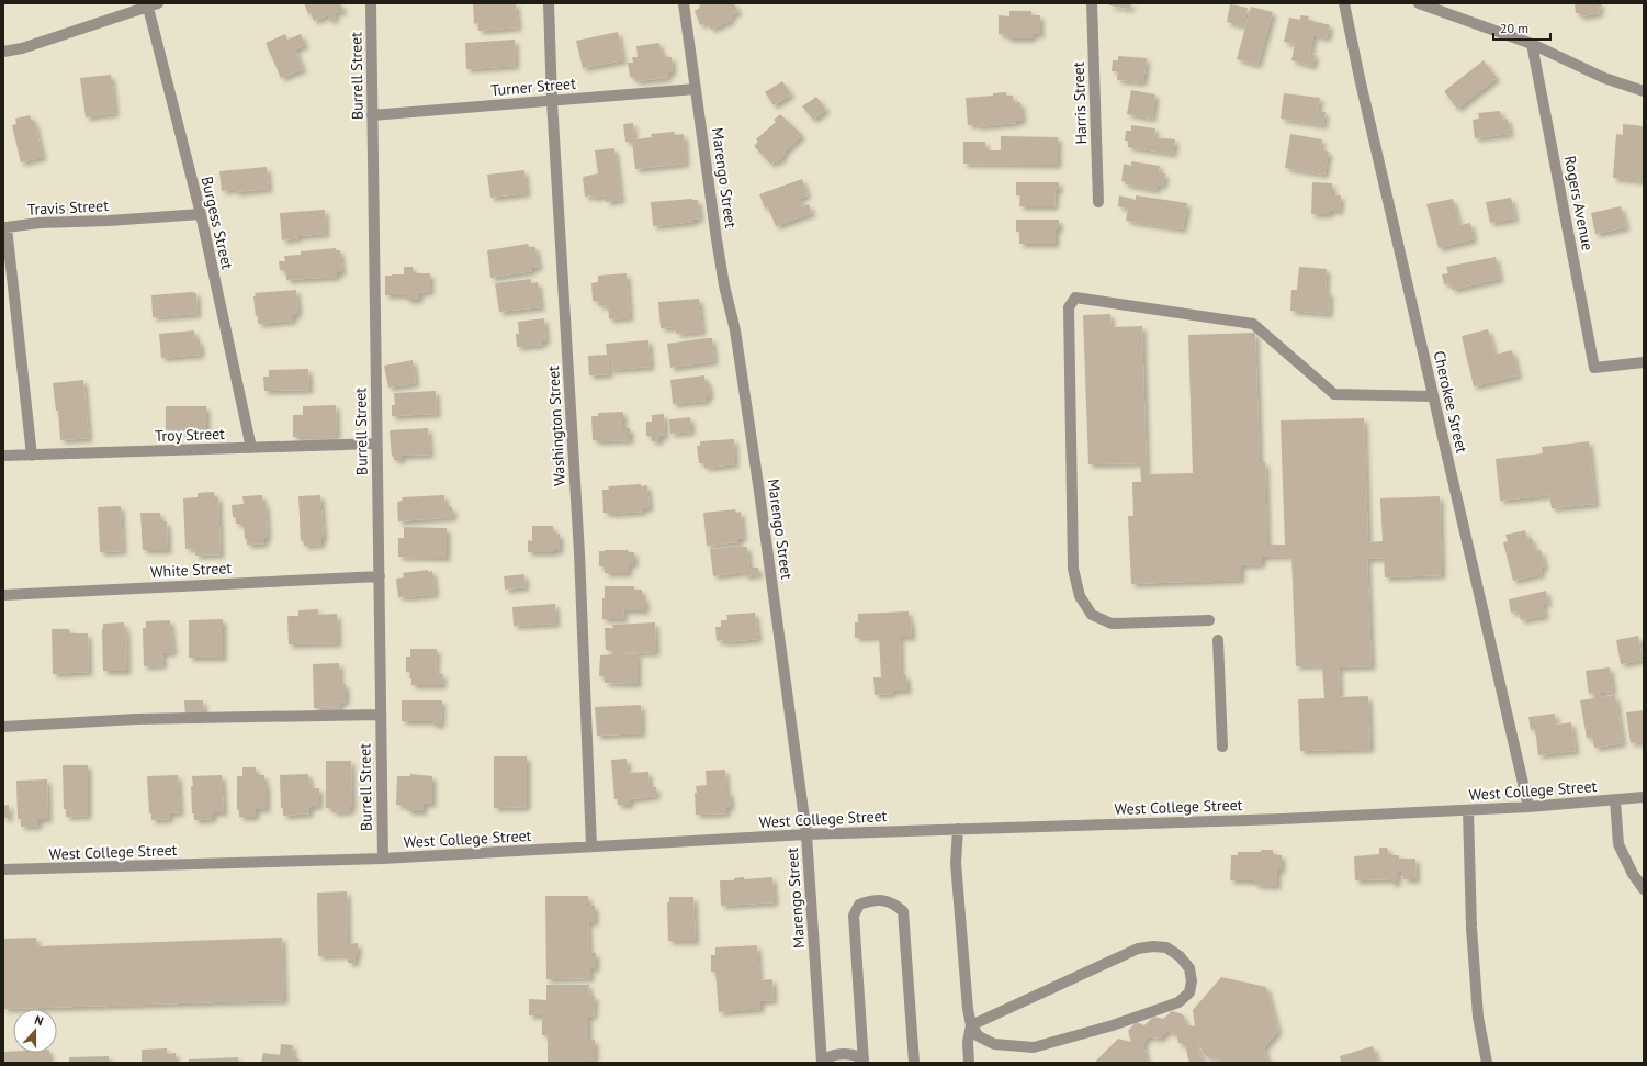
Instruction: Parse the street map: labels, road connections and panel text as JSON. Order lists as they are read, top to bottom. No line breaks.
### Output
{"streets":{"street":["Burrell Street","Turner Street","Harris Street","Marengo Street","Rogers Avenue","Travis Street","Burgess Street","Cherokee Street","Washington Street","Troy Street","White Street","West College Street"]},"crossings":[["Burrell Street","Turner Street"],["Burrell Street","Troy Street"],["Burrell Street","White Street"],["Burrell Street","West College Street"],["Turner Street","Marengo Street"],["Turner Street","Washington Street"],["Marengo Street","West College Street"],["Travis Street","Burgess Street"],["Travis Street","Troy Street"],["Burgess Street","Troy Street"],["Cherokee Street","West College Street"],["Washington Street","West College Street"]],"scale_bar":"20 m","north":"top"}
